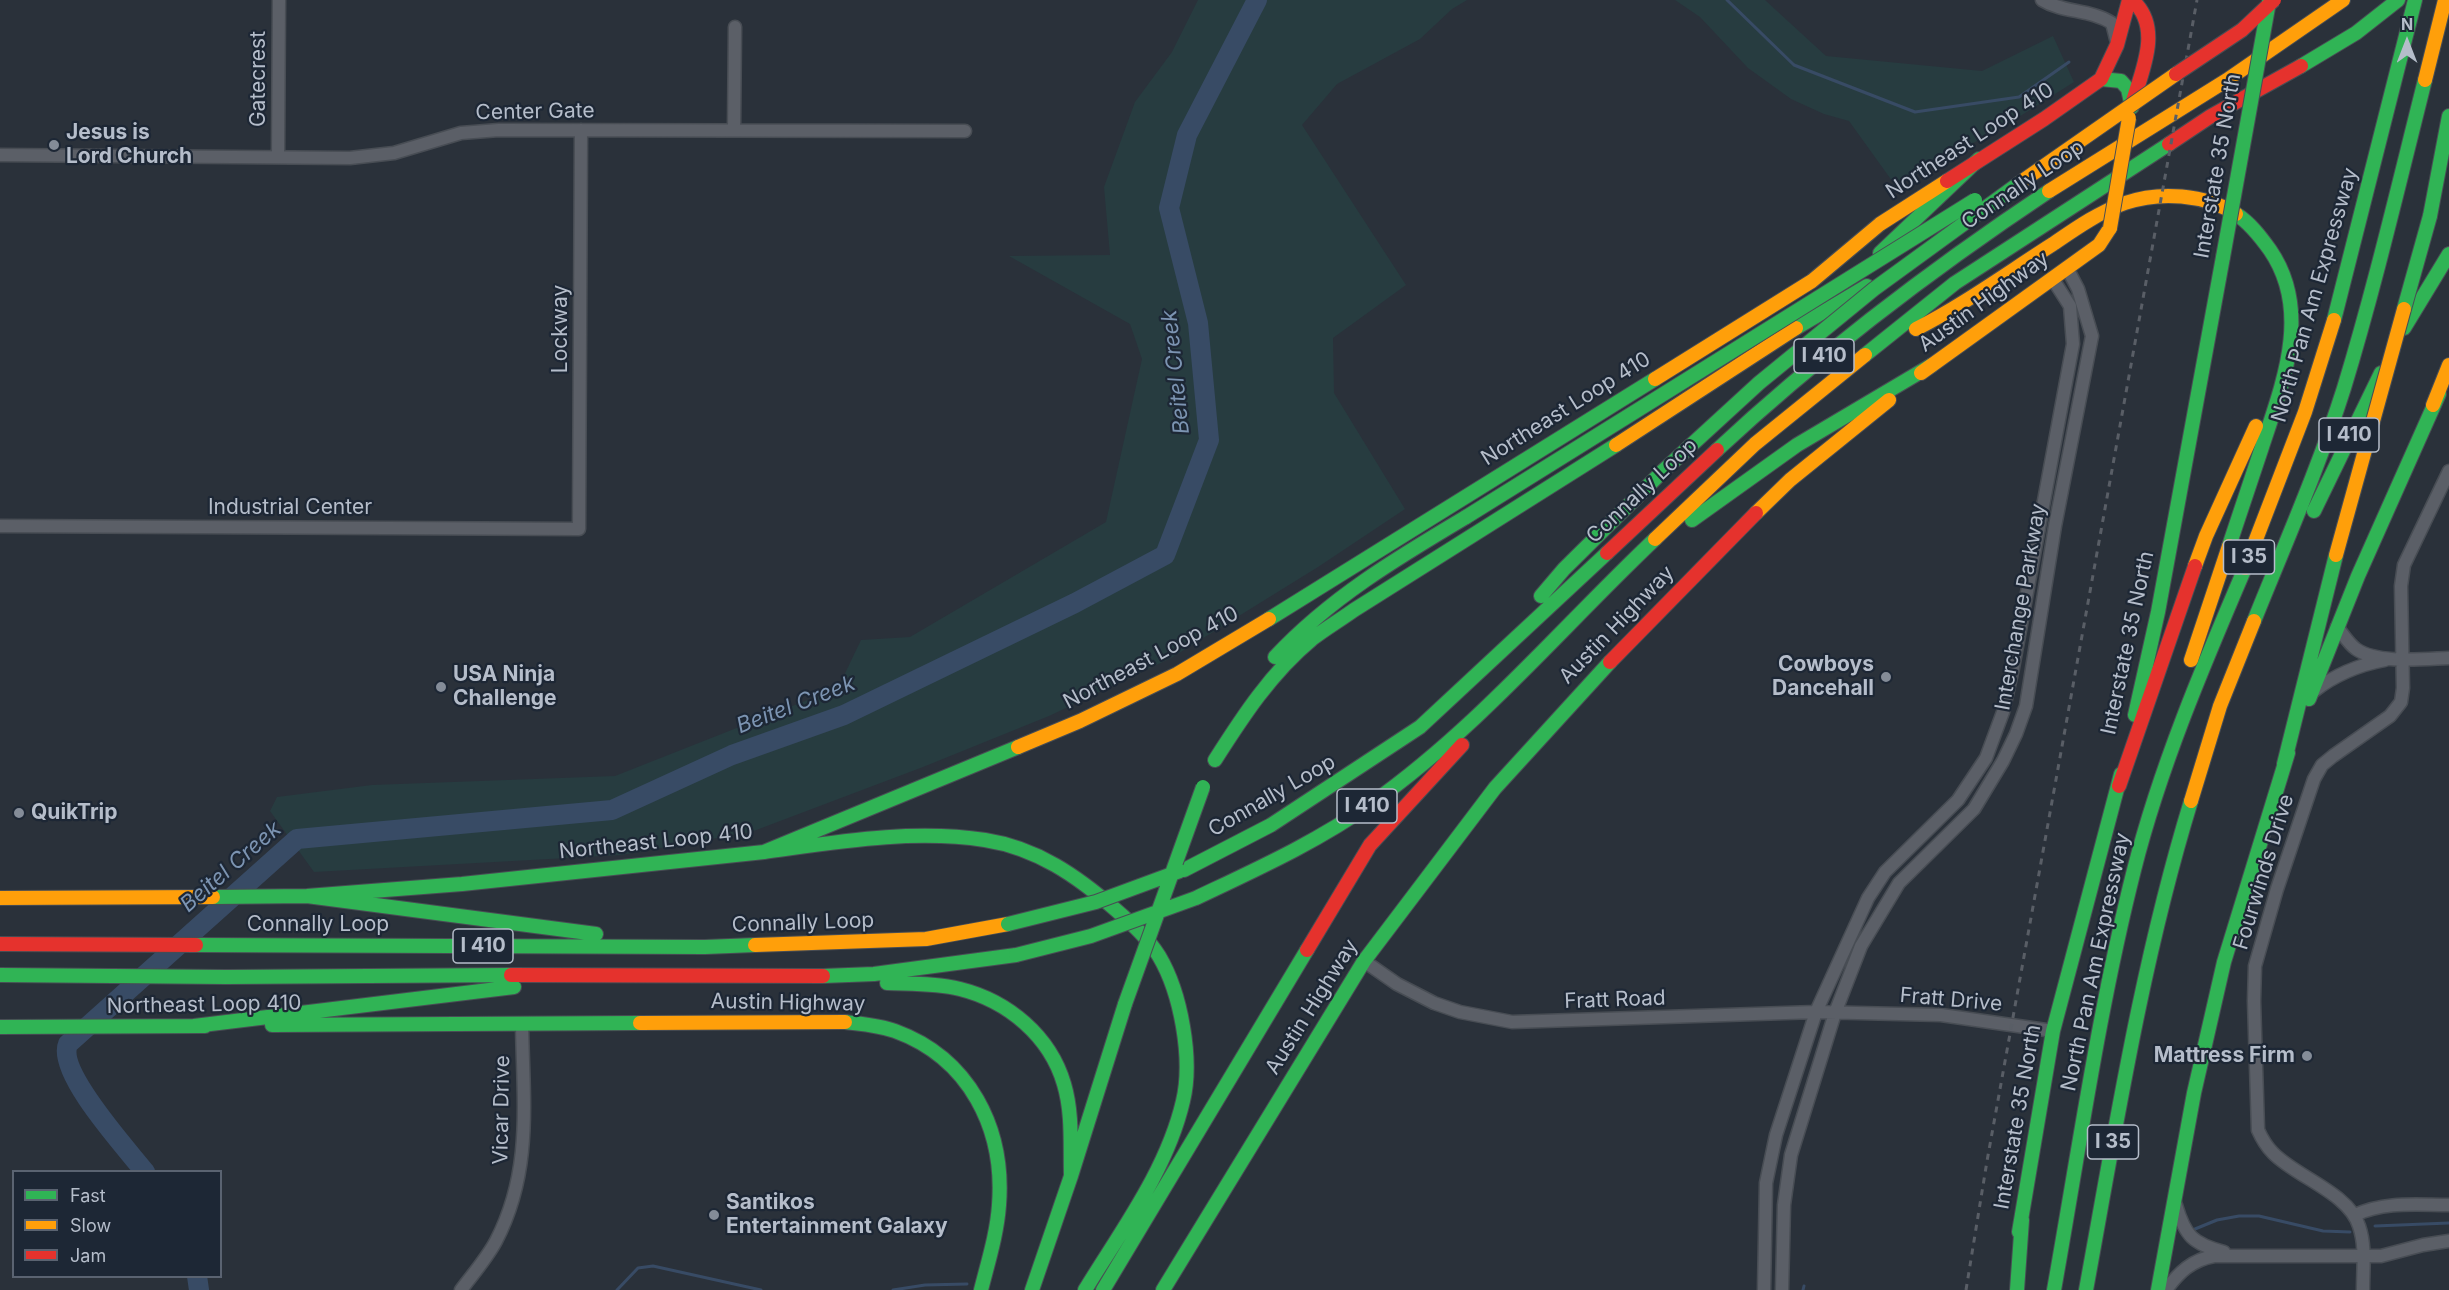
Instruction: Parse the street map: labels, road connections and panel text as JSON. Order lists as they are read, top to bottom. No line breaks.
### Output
{"streets":{"main road":["Northeast Loop 410","Interstate 35 North","Connally Loop","North Pan Am Expressway","Austin Highway","I 410","I 35"],"street":["Gatecrest","Center Gate","Lockway","Industrial Center","Interchange Parkway","Fourwinds Drive","Fratt Road","Fratt Drive","Vicar Drive"]},"crossings":[["Gatecrest","Center Gate"],["Center Gate","Lockway"],["Northeast Loop 410","Austin Highway"],["Northeast Loop 410","Vicar Drive"],["Interstate 35 North","Fratt Drive"],["Connally Loop","I 410"],["North Pan Am Expressway","I 410"],["Austin Highway","Interchange Parkway"],["Austin Highway","Fratt Road"],["Lockway","Industrial Center"],["I 410","I 35"],["Interchange Parkway","Fratt Road"],["Fratt Road","Fratt Drive"]],"water":["Beitel Creek"],"places":["Jesus is Lord Church","Cowboys Dancehall","USA Ninja Challenge","QuikTrip","Mattress Firm","Santikos Entertainment Galaxy"],"legend":["Fast","Slow","Jam"],"north":"top"}
